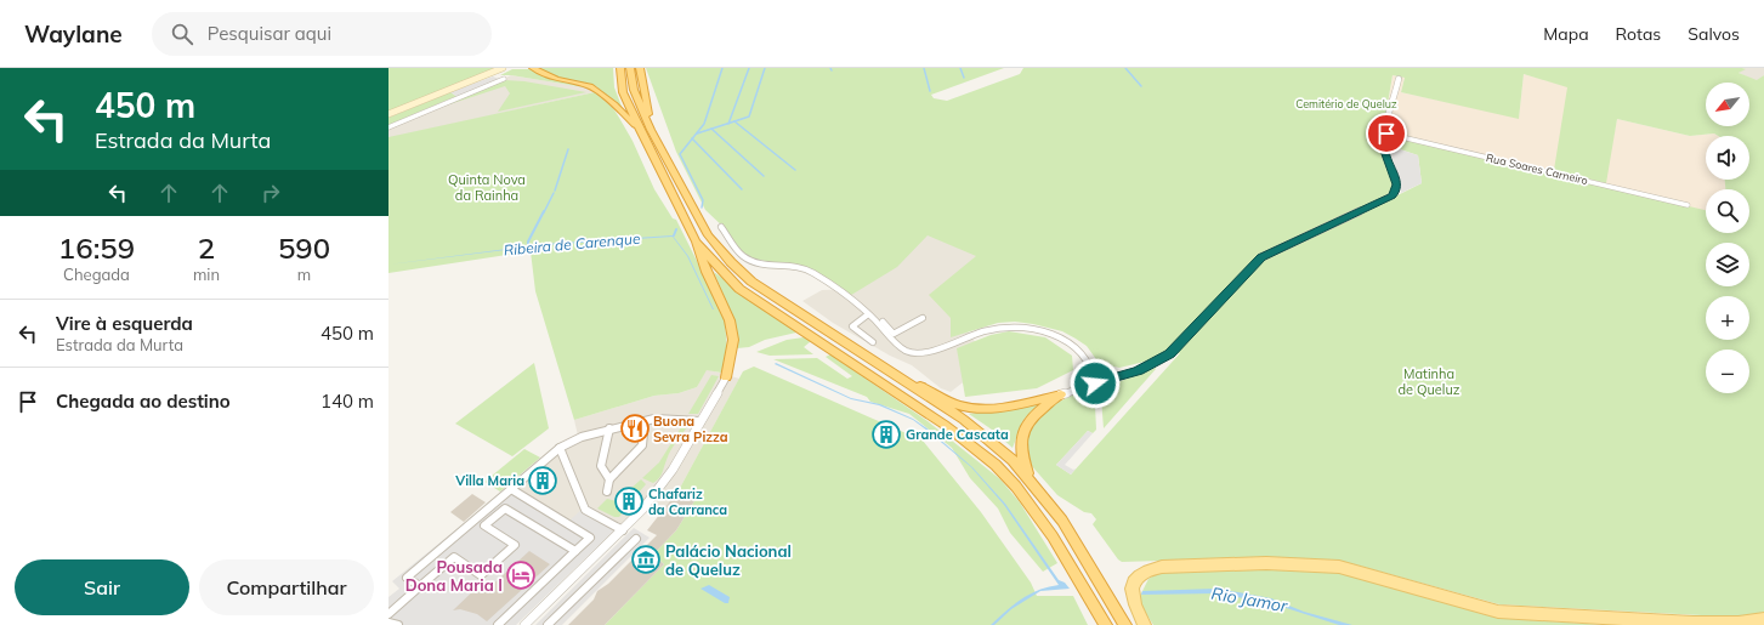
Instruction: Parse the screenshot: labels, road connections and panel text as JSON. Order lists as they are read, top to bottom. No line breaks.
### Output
{"streets":{"street":["Rua Soares Carneiro"]},"water":["Ribeira de Carenque","Rio Jamor"],"parks":["Cemitério de Queluz","Quinta Nova da Rainha","Matinha de Queluz"],"places":{"restaurant":["Buona Sevra Pizza"],"building":["Grande Cascata","Villa Maria","Chafariz da Carranca"],"museum":["Palácio Nacional de Queluz"],"hotel":["Pousada Dona Maria I"]},"north":"bottom left","page":{"header":"Waylane","search":"Pesquisar aqui","nav":["Mapa","Rotas","Salvos"],"turn":["450 m","Estrada da Murta"],"map_buttons":["+","−"],"eta":["16:59","Chegada","2","min","590","m"],"list":[{"name":"Vire à esquerda","note":"Estrada da Murta","value":"450 m"},{"name":"Chegada ao destino","value":"140 m"}],"buttons":["Sair","Compartilhar"]}}
